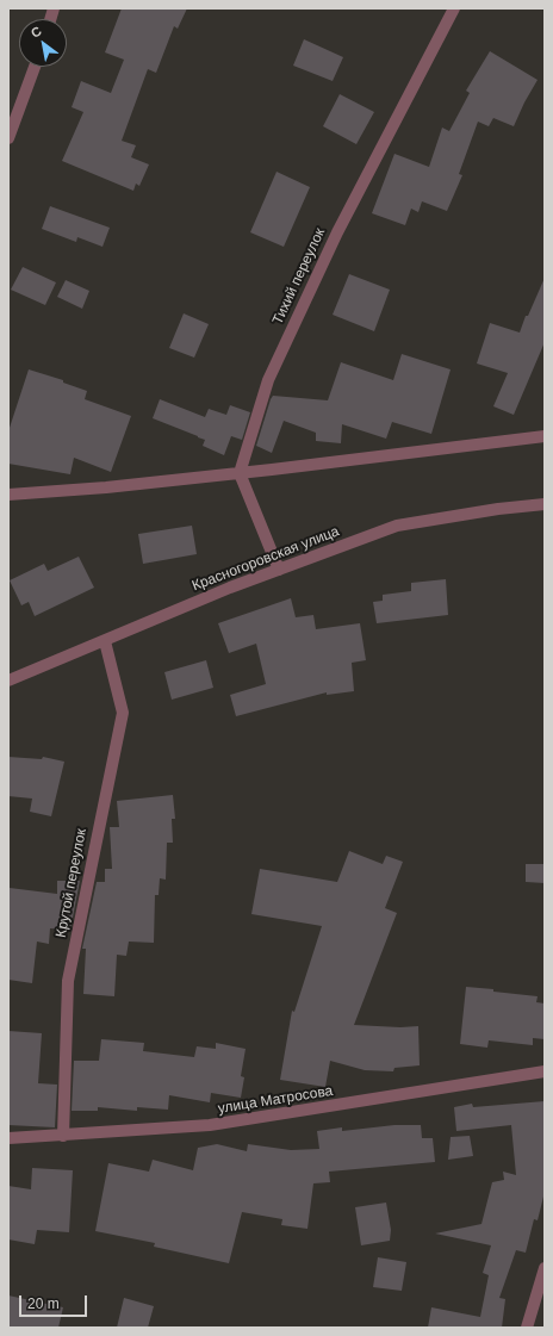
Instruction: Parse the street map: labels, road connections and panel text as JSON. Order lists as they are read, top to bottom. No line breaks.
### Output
{"streets":{"street":["Тихий переулок","Красногоровская улица","Крутой переулок","улица Матросова"]},"crossings":[["Красногоровская улица","Крутой переулок"],["Крутой переулок","улица Матросова"]],"scale_bar":"20 m","north":"top left"}
